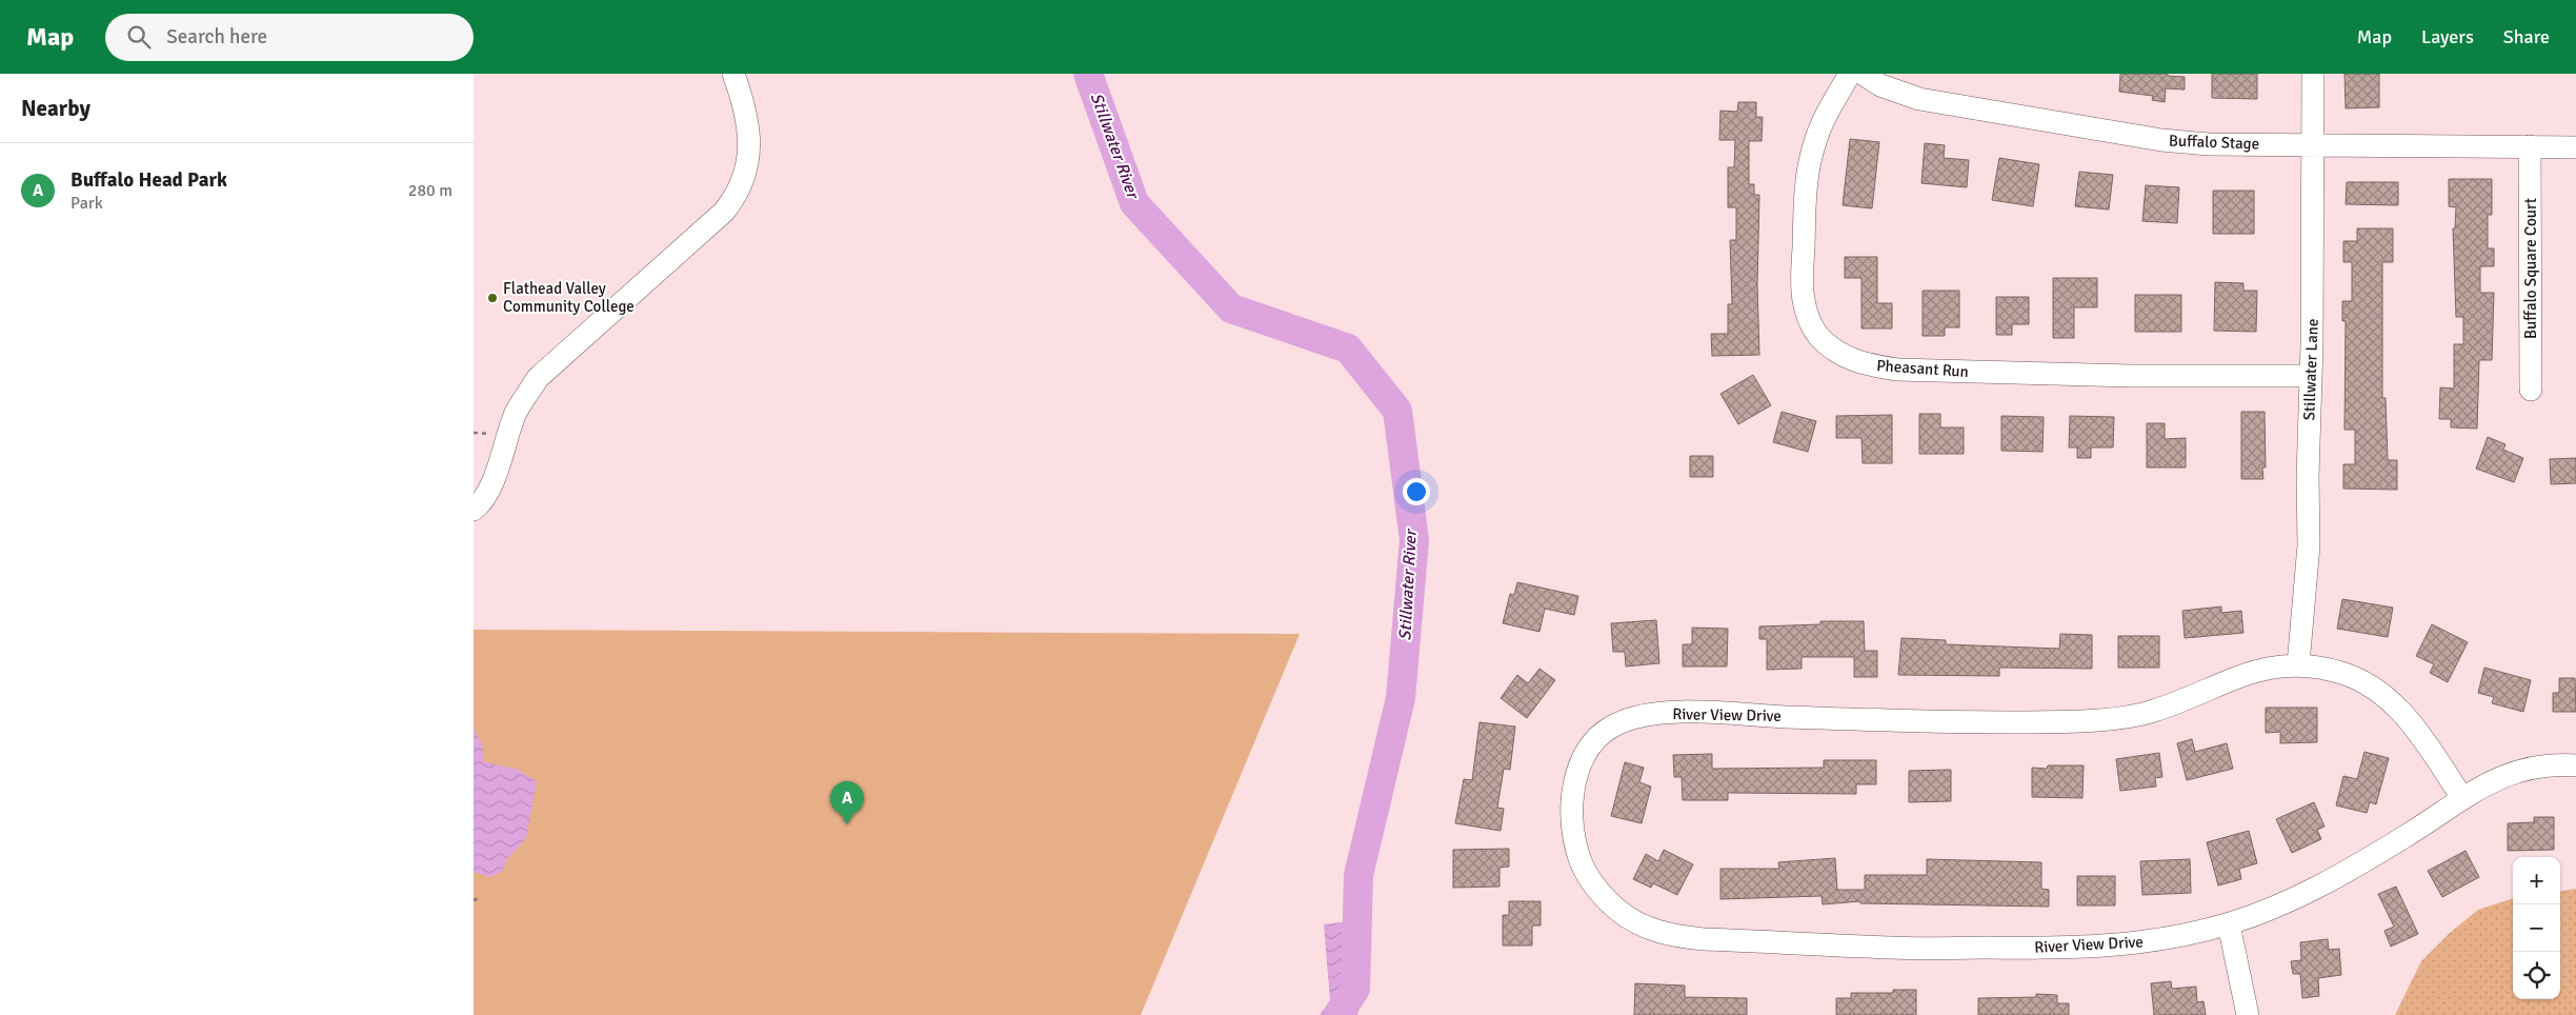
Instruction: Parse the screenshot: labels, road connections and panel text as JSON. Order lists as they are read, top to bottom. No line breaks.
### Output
{"streets":{"street":["Buffalo Stage","Buffalo Square Court","Pheasant Run","Stillwater Lane","River View Drive"]},"crossings":[["Buffalo Stage","Buffalo Square Court"],["Buffalo Stage","Stillwater Lane"],["Pheasant Run","Stillwater Lane"],["Stillwater Lane","River View Drive"]],"water":["Stillwater River"],"places":["Flathead Valley Community College"],"page":{"header":"Map","search":"Search here","nav":["Map","Layers","Share"],"heading":"Nearby","list":[{"mark":"A","name":"Buffalo Head Park","note":"Park","value":"280 m"}],"pins":"A","map_buttons":["+","−"]}}
